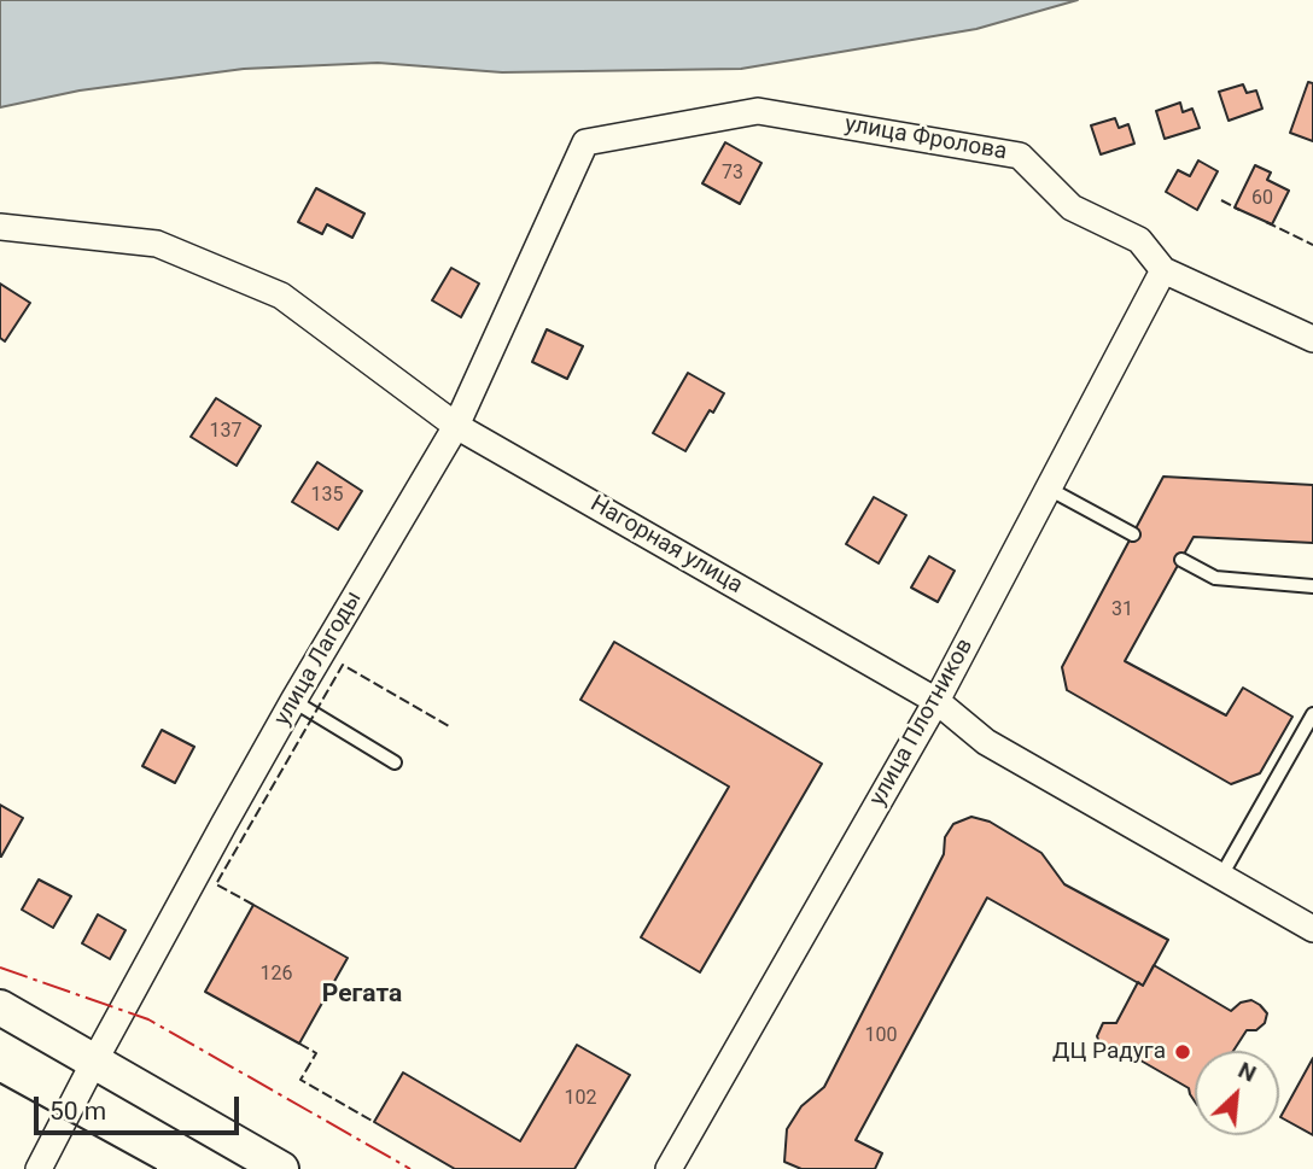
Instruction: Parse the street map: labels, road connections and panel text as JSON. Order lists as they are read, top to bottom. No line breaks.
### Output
{"streets":{"street":["улица Фролова","Нагорная улица","улица Лагоды","улица Плотников"]},"crossings":[["улица Фролова","улица Лагоды"],["улица Фролова","улица Плотников"],["Нагорная улица","улица Лагоды"],["Нагорная улица","улица Плотников"]],"districts":["Регата"],"places":["ДЦ Радуга"],"house_numbers":["73","60","137","135","31","126","100","102"],"scale_bar":"50 m","north":"top right"}
